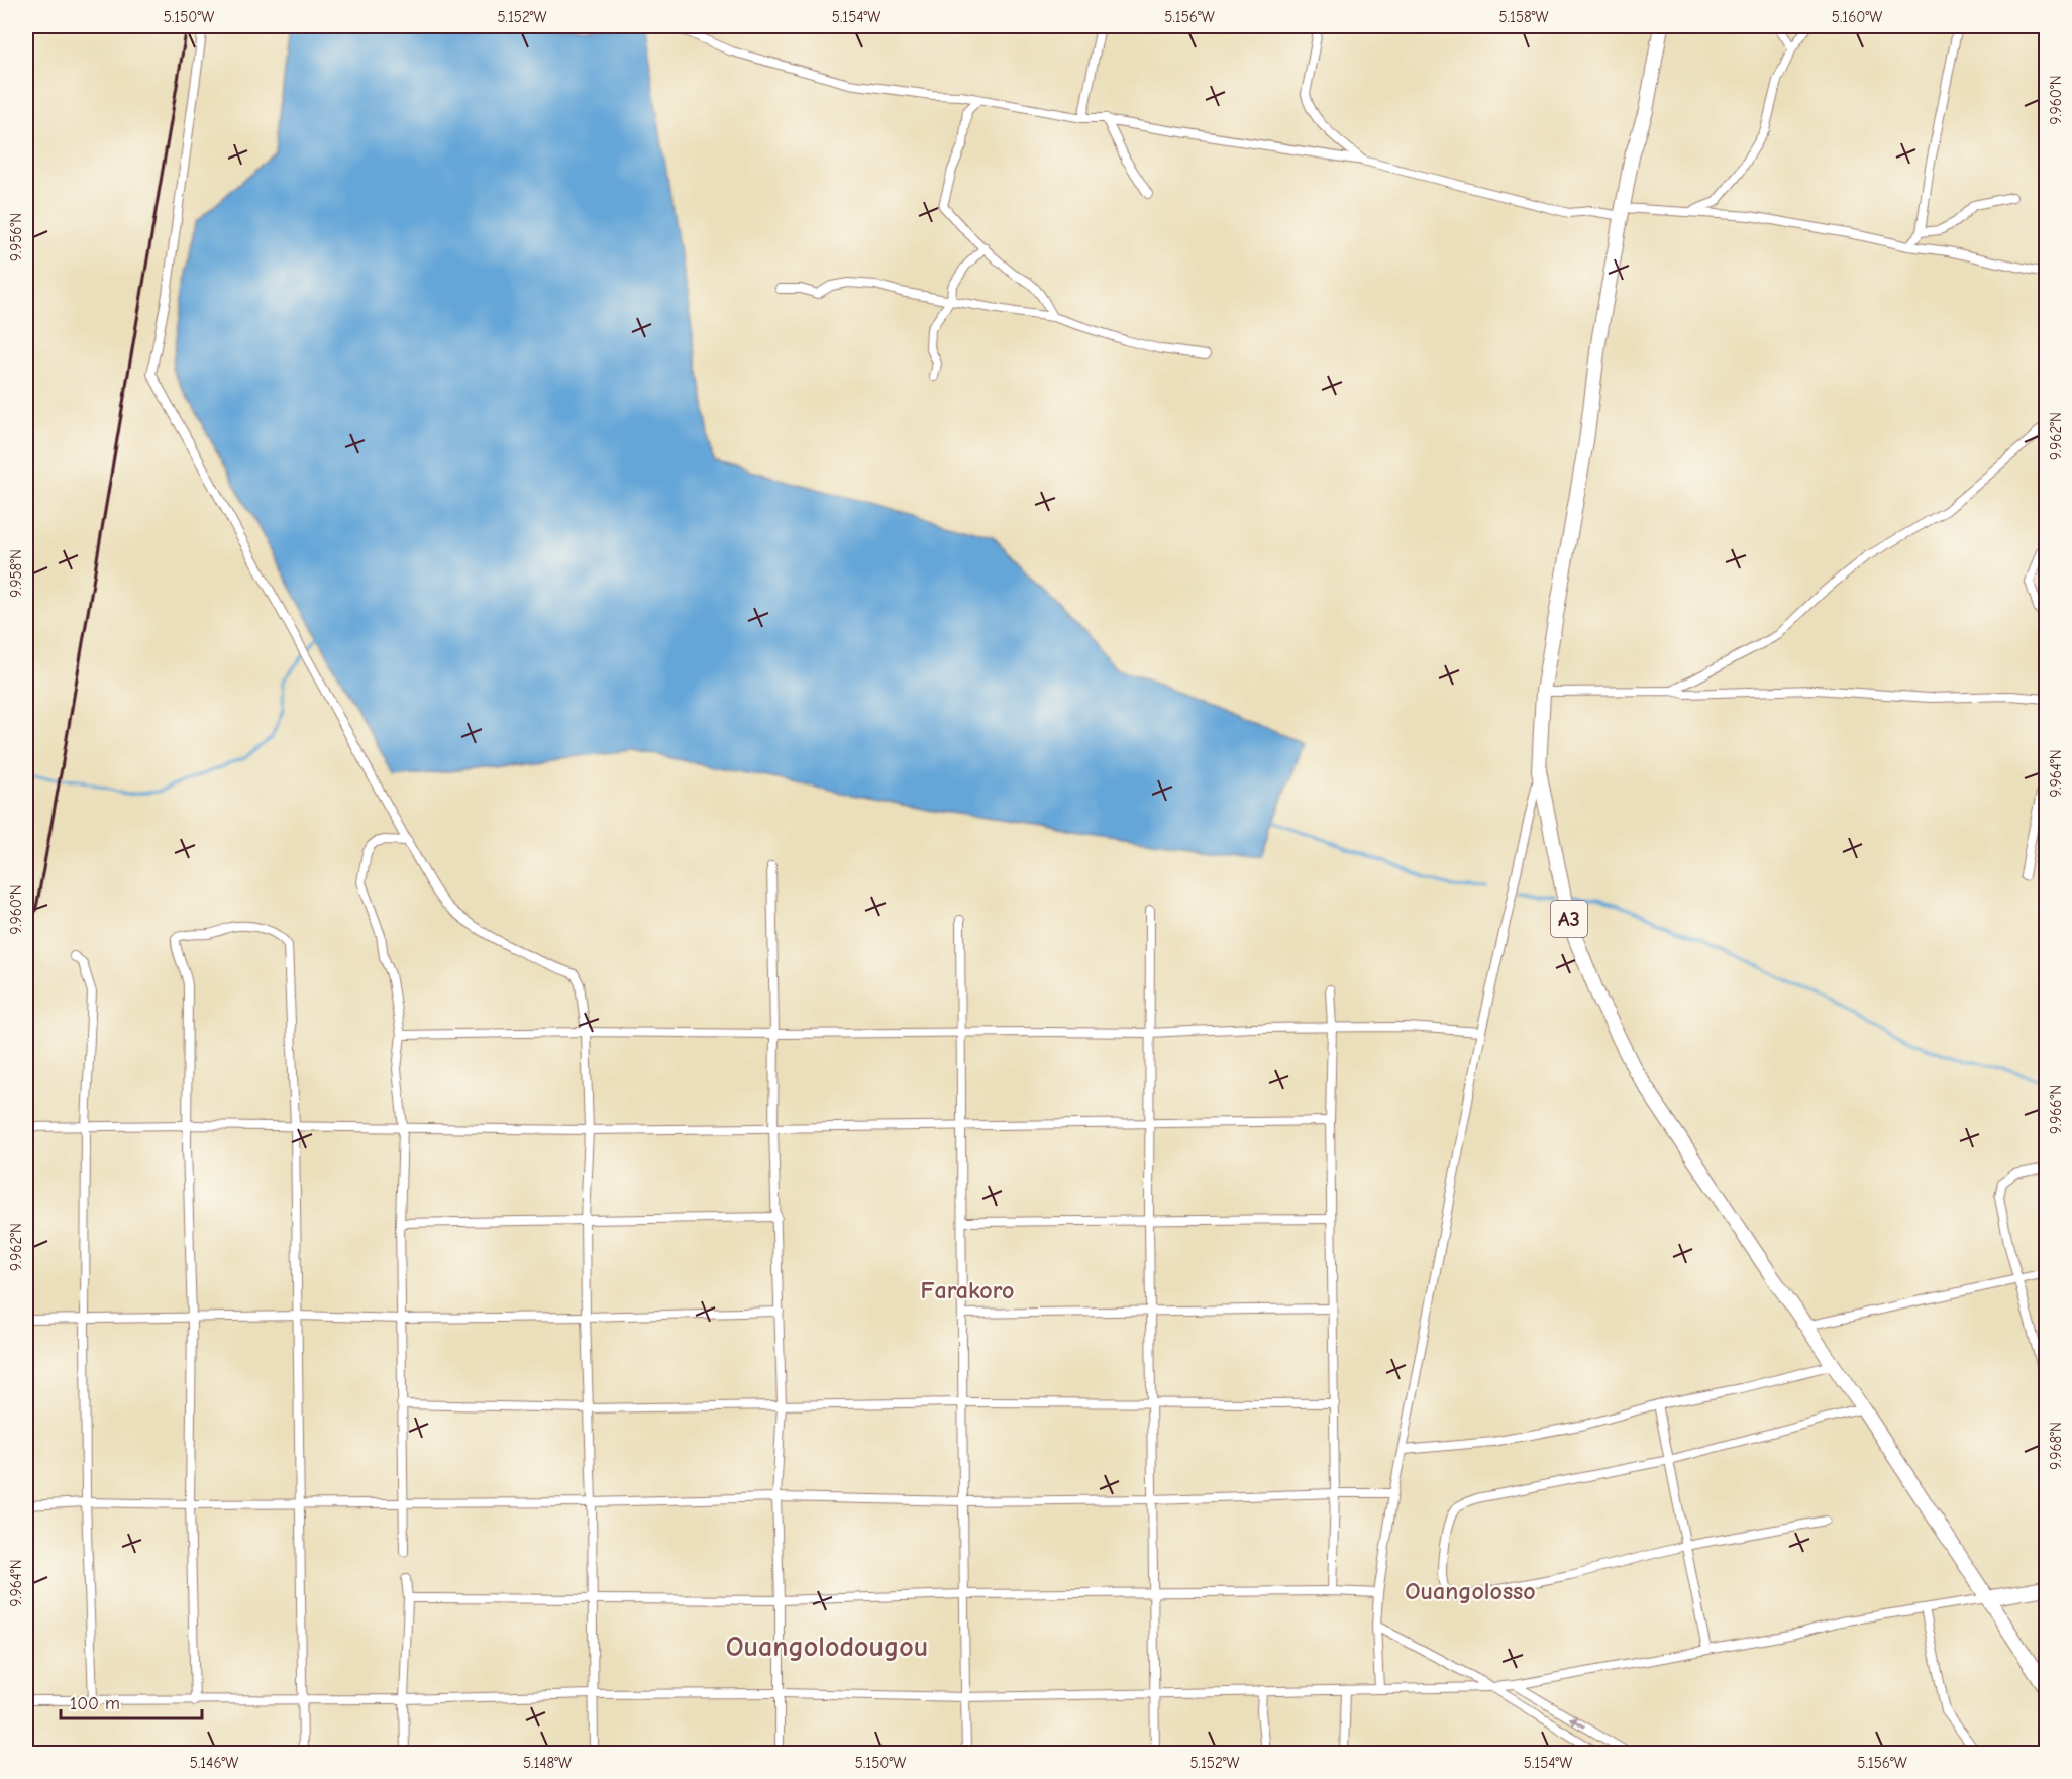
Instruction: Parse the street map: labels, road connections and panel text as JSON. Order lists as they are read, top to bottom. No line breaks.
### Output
{"streets":{"highway":["A3"]},"districts":["Farakoro","Ouangolosso","Ouangolodougou"],"scale_bar":"100 m","coordinates":["5.150°W","5.152°W","5.154°W","5.156°W","5.158°W","5.160°W","9.960°N","9.956°N","9.962°N","9.958°N","9.964°N","9.966°N","9.968°N","5.146°W","5.148°W"]}
